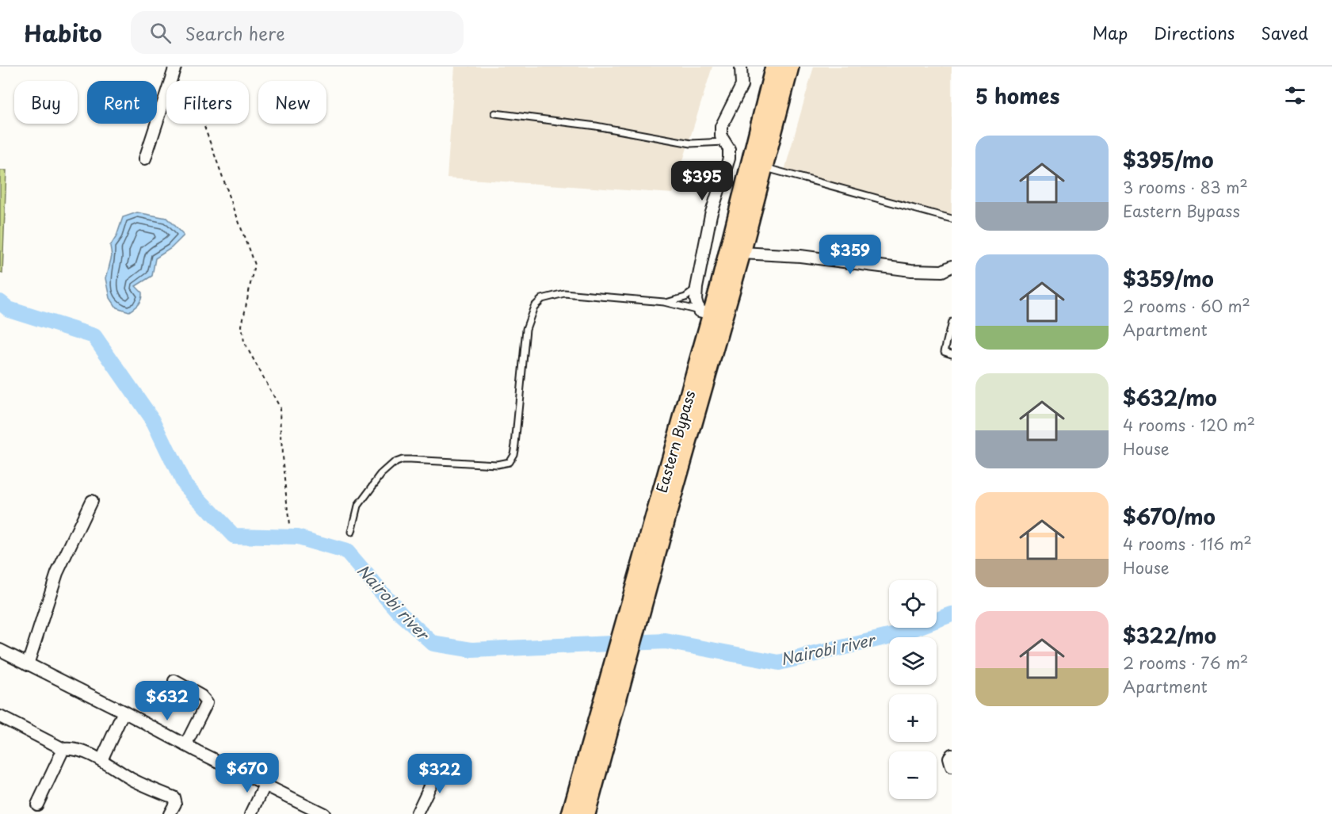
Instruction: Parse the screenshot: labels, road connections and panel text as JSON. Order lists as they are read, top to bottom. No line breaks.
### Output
{"streets":{"main road":["Eastern Bypass"]},"water":["Nairobi river"],"page":{"header":"Habito","search":"Search here","nav":["Map","Directions","Saved"],"heading":"5 homes","chip":["Buy","Rent","Filters","New"],"list":[{"name":"$395/mo","note":"3 rooms · 83 m² · Eastern Bypass"},{"name":"$359/mo","note":"2 rooms · 60 m² · Apartment"},{"name":"$632/mo","note":"4 rooms · 120 m² · House"},{"name":"$670/mo","note":"4 rooms · 116 m² · House"},{"name":"$322/mo","note":"2 rooms · 76 m² · Apartment"}],"price":["$395","$359","$632","$670","$322"],"map_buttons":["+","−"]}}
